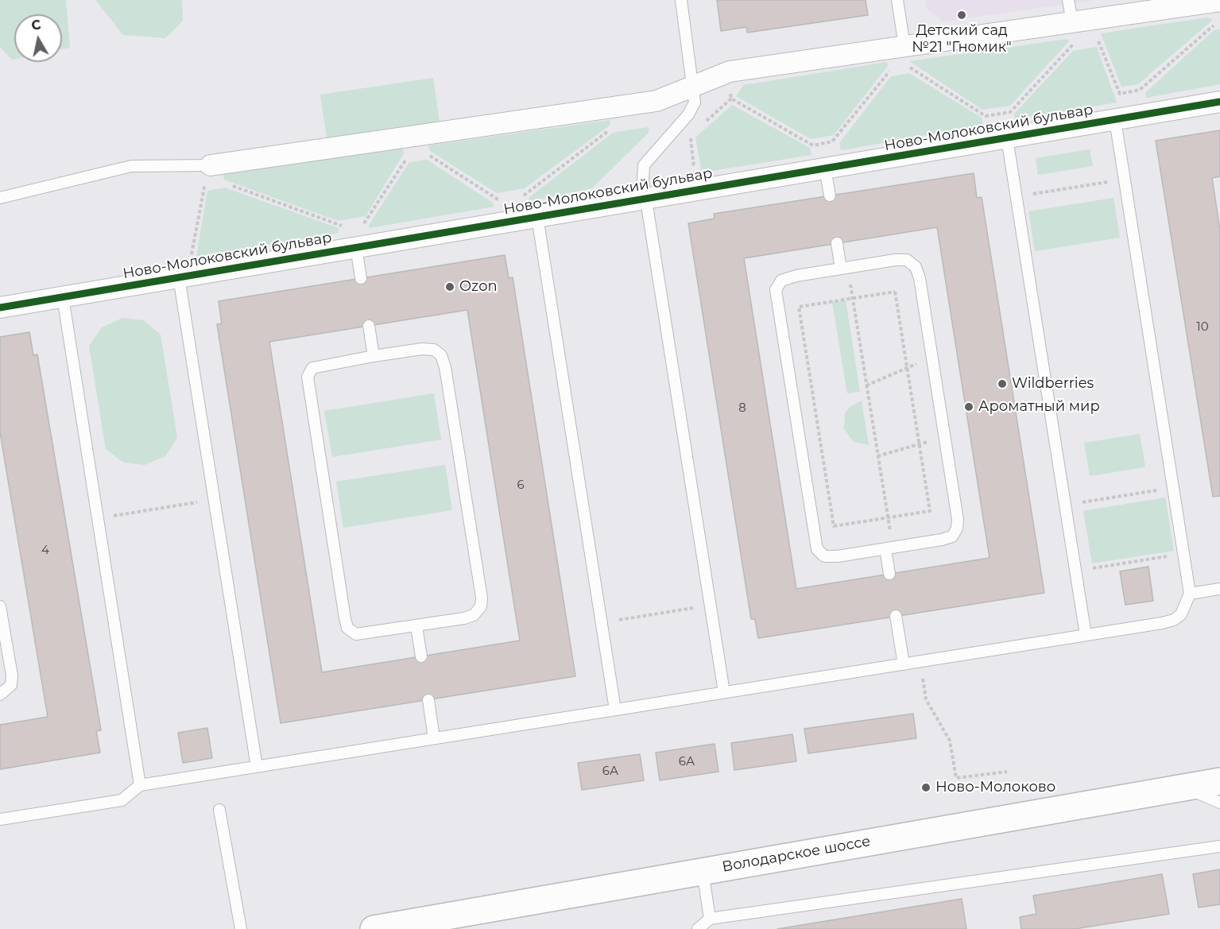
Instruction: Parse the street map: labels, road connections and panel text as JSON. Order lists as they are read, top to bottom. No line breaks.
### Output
{"streets":{"main road":["Володарское шоссе"],"street":["Ново-Молоковский бульвар"]},"places":["Детский сад №21 \"Гномик\"","Ozon","Wildberries","Ароматный мир","Ново-Молоково"],"house_numbers":["10","8","6","4","6А","6А"],"north":"top"}
